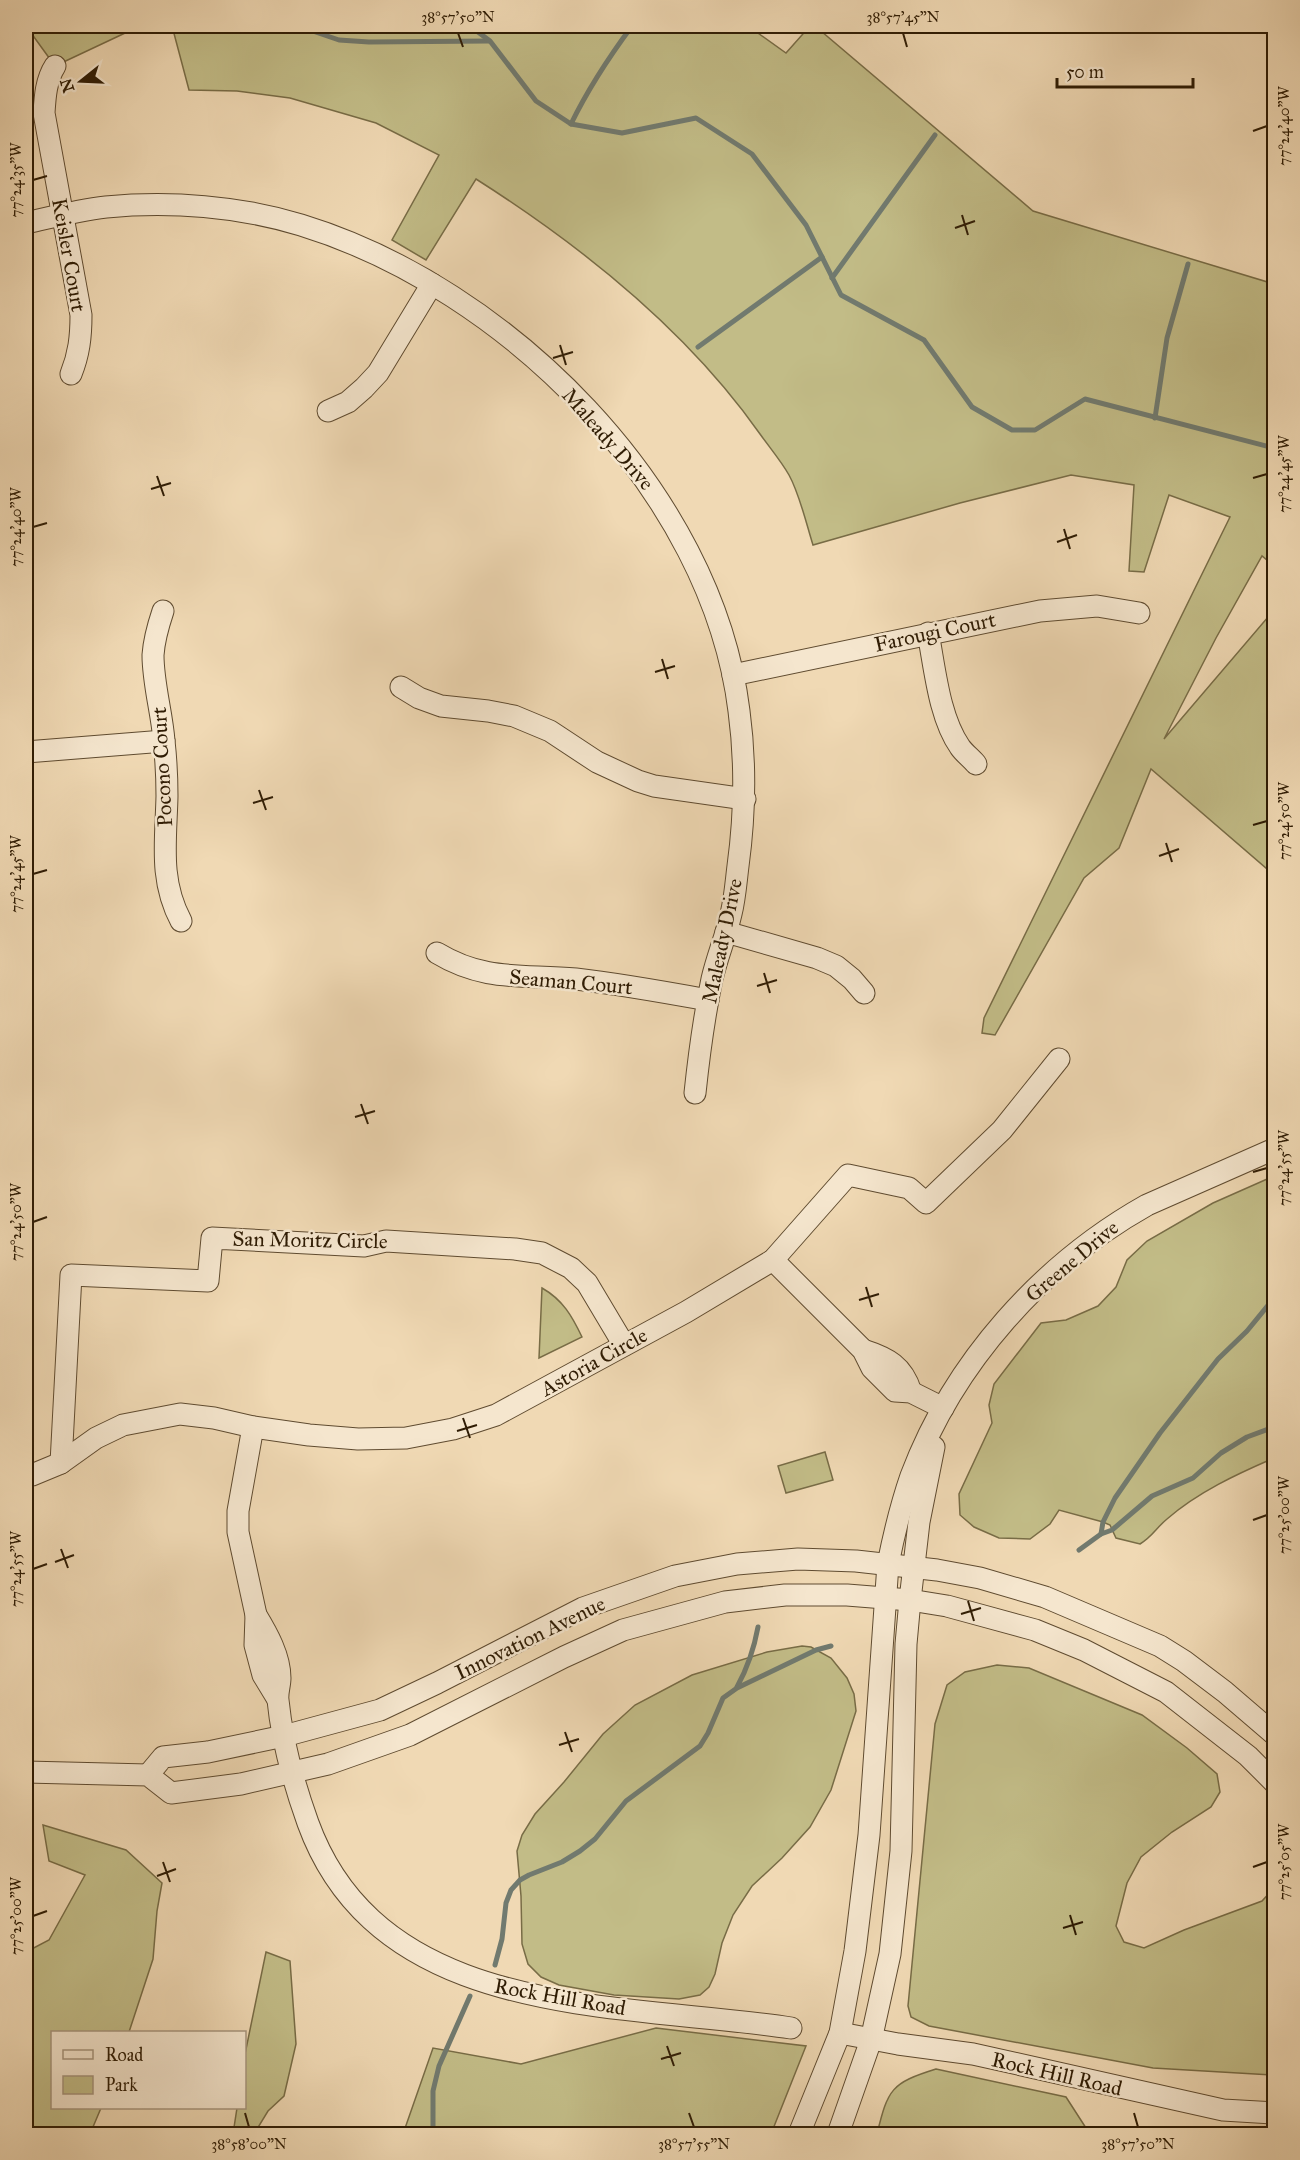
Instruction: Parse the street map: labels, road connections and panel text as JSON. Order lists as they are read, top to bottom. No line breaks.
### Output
{"streets":{"street":["Keisler Court","Maleady Drive","Farougi Court","Pocono Court","Seaman Court","San Moritz Circle","Greene Drive","Astoria Circle","Innovation Avenue","Rock Hill Road"]},"crossings":[["Keisler Court","Maleady Drive"],["Maleady Drive","Farougi Court"],["Maleady Drive","Seaman Court"],["San Moritz Circle","Astoria Circle"],["Greene Drive","Innovation Avenue"],["Astoria Circle","Rock Hill Road"],["Innovation Avenue","Rock Hill Road"]],"legend":["Road","Park"],"scale_bar":"50 m","north":"left","coordinates":["38°57'50\"N","38°57'45\"N","77°24'40\"W","77°24'35\"W","77°24'45\"W","77°24'50\"W","77°24'55\"W","77°25'00\"W","77°25'05\"W","38°58'00\"N","38°57'55\"N"]}
